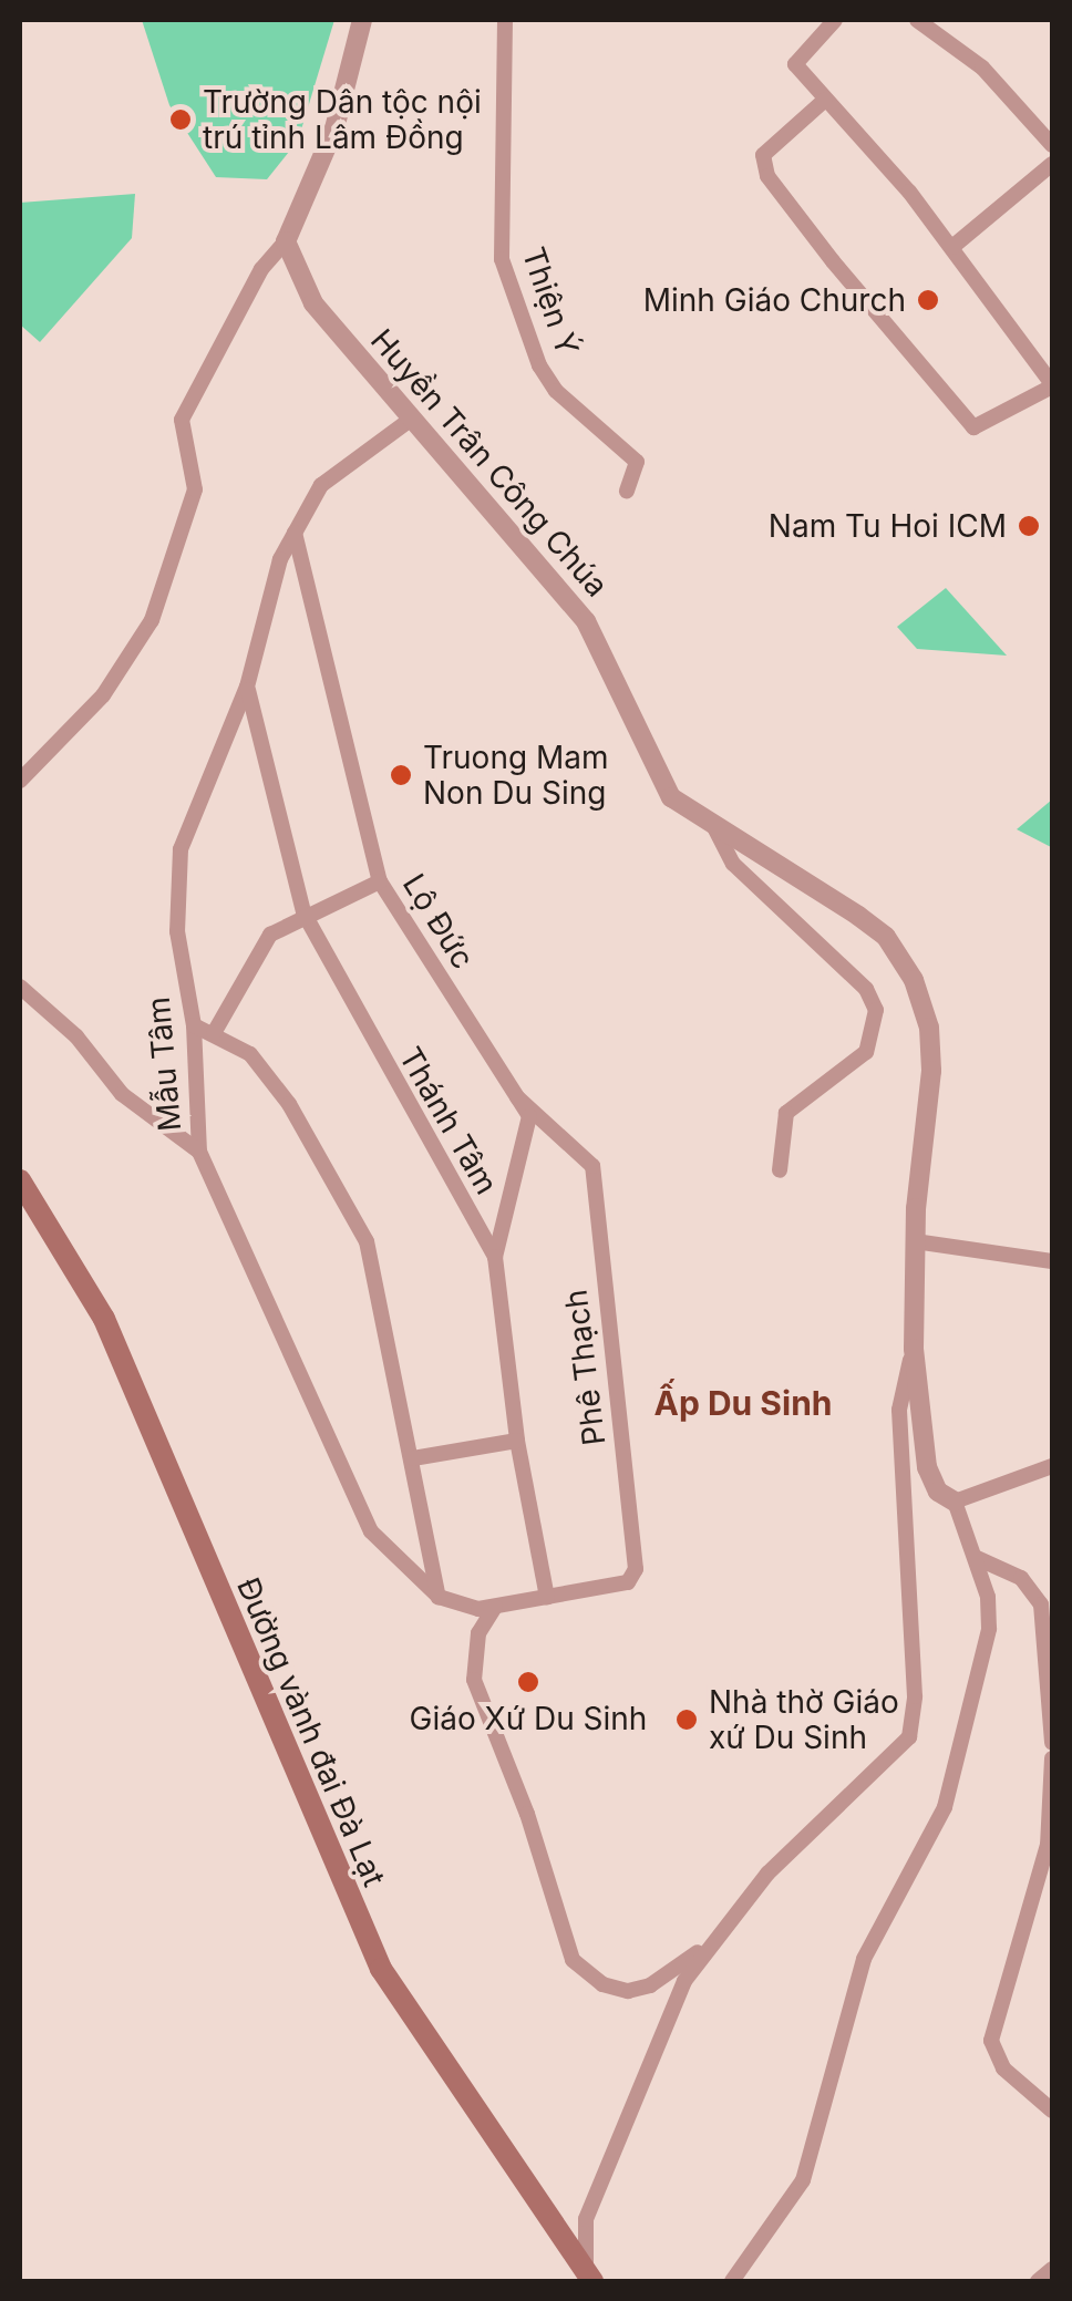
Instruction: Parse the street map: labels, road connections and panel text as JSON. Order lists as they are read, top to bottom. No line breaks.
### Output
{"streets":{"main road":["Đường vành đai Đà Lạt"],"street":["Thiện Ý","Huyền Trân Công Chúa","Lộ Đức","Mẫu Tâm","Thánh Tâm","Phê Thạch"]},"crossings":[["Huyền Trân Công Chúa","Mẫu Tâm"],["Lộ Đức","Mẫu Tâm"],["Lộ Đức","Thánh Tâm"],["Lộ Đức","Phê Thạch"],["Mẫu Tâm","Thánh Tâm"],["Thánh Tâm","Phê Thạch"]],"districts":["Ấp Du Sinh"],"places":["Trường Dân tộc nội trú tỉnh Lâm Đồng","Minh Giáo Church","Nam Tu Hoi ICM","Truong Mam Non Du Sing","Giáo Xứ Du Sinh","Nhà thờ Giáo xứ Du Sinh"]}
